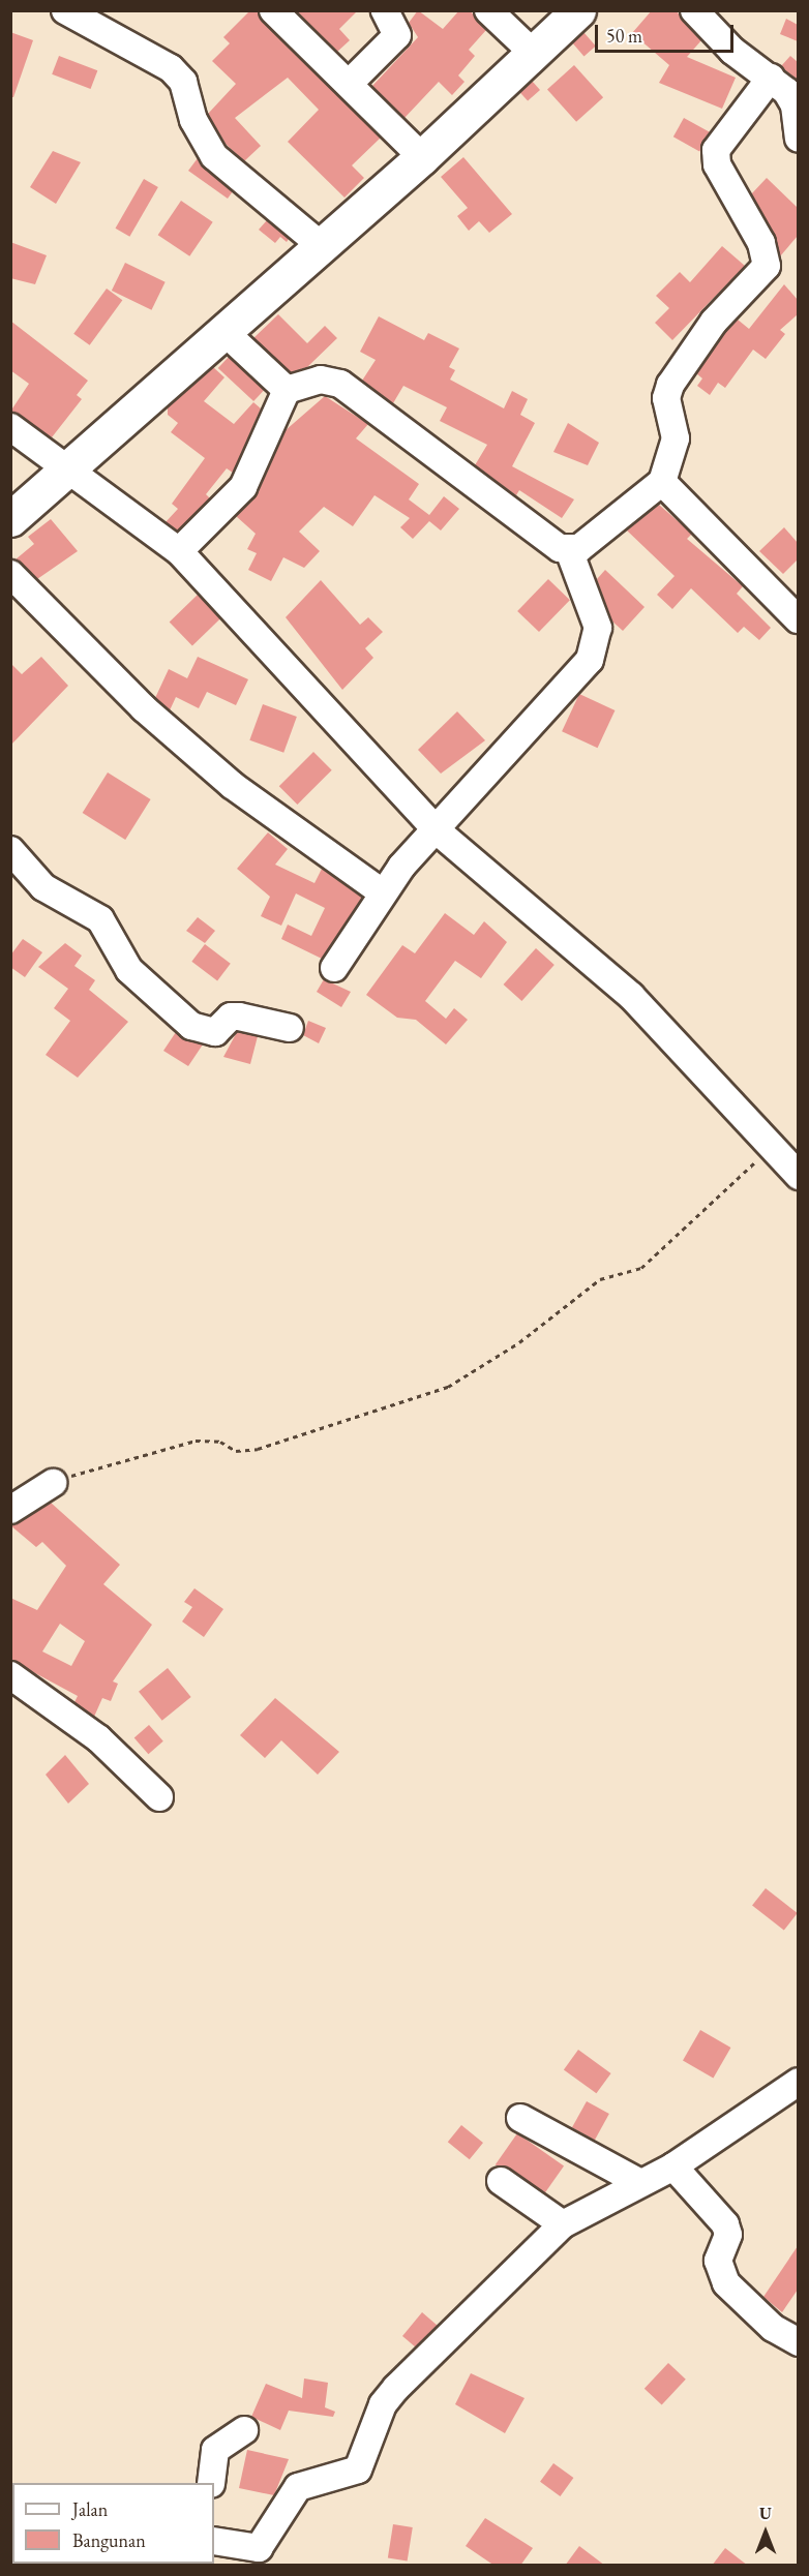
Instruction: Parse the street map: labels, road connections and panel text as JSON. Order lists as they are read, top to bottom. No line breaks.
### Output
{"legend":["Jalan","Bangunan"],"scale_bar":"50 m","north":"top"}
